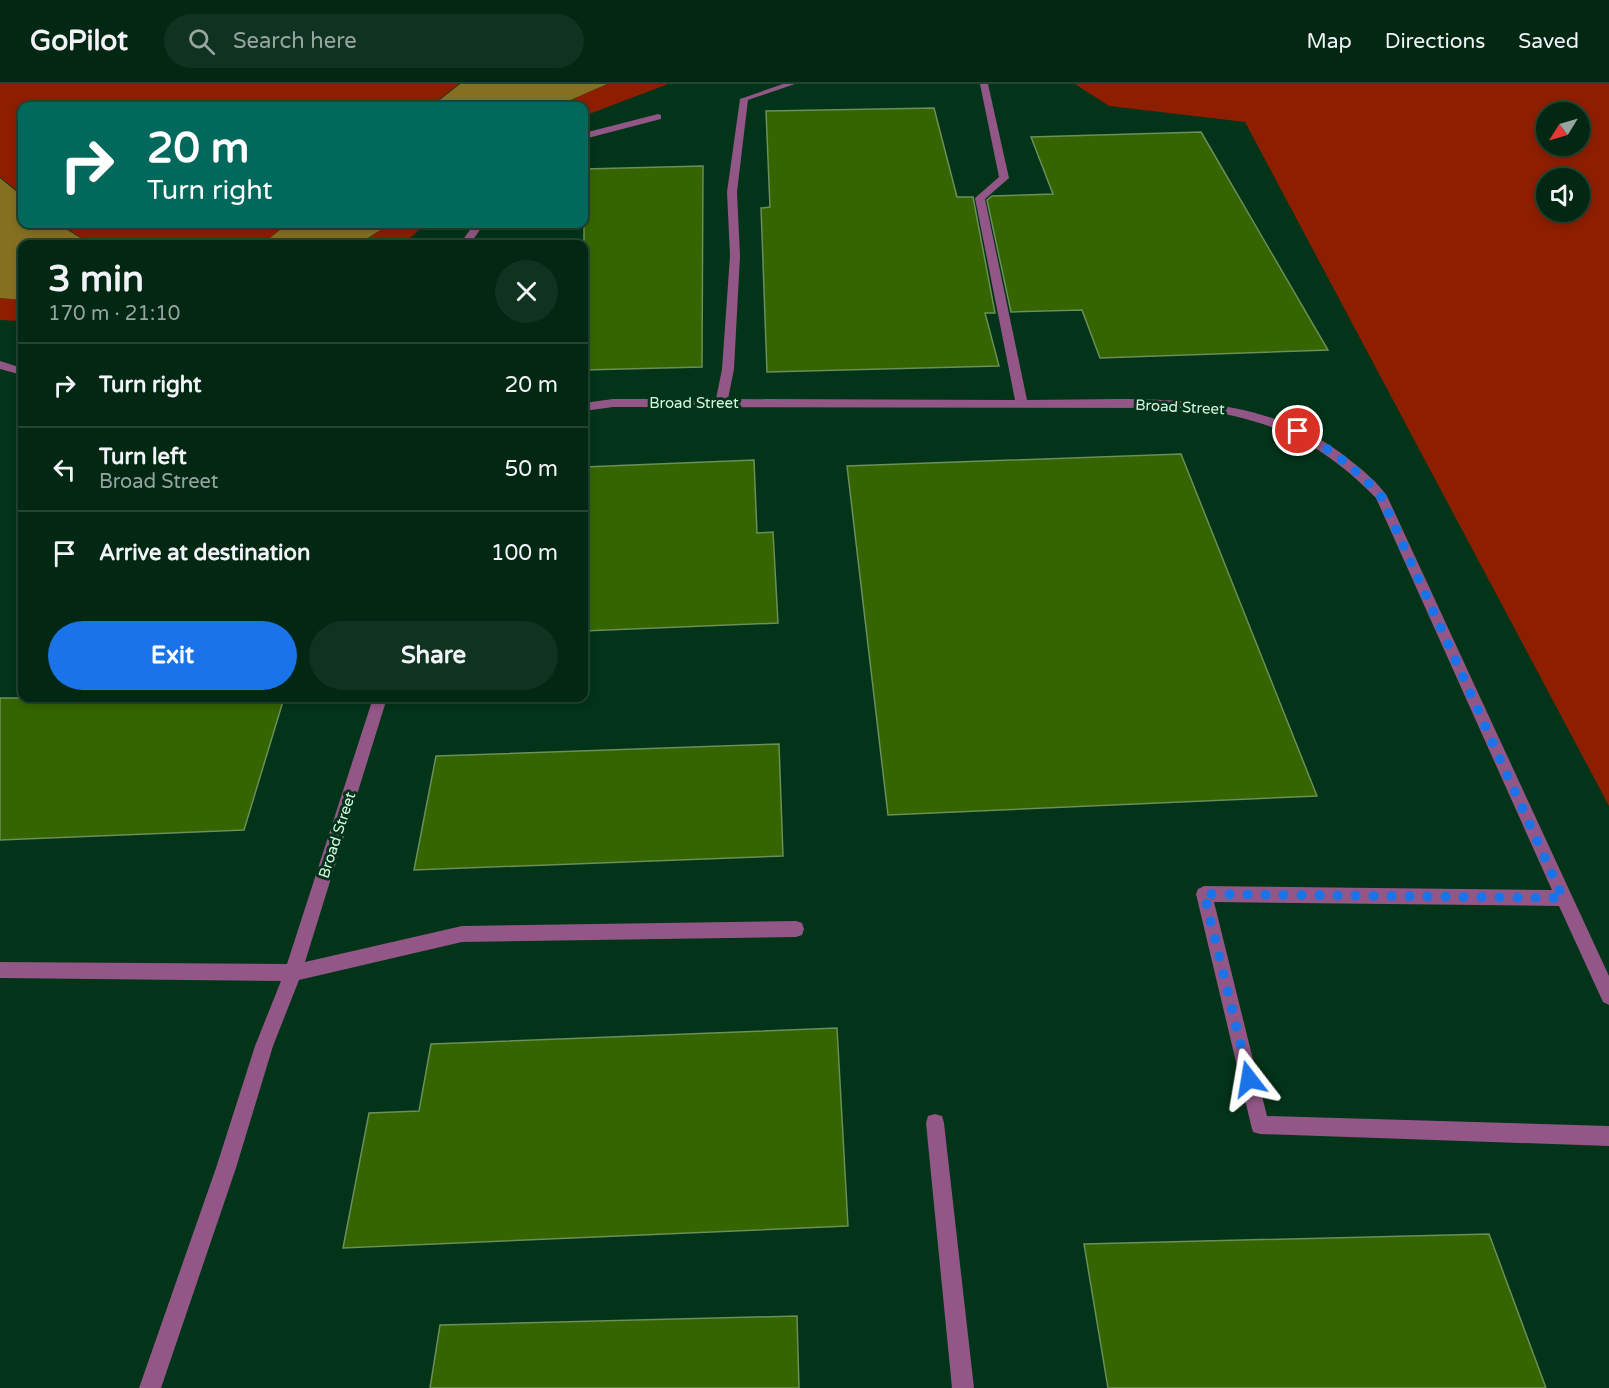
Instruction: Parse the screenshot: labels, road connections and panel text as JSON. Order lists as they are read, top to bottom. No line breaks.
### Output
{"streets":{"street":["Broad Street"]},"north":"bottom left","page":{"header":"GoPilot","search":"Search here","nav":["Map","Directions","Saved"],"turn":["20 m","Turn right"],"heading":["3 min","170 m · 21:10"],"list":[{"name":"Turn right","value":"20 m"},{"name":"Turn left","note":"Broad Street","value":"50 m"},{"name":"Arrive at destination","value":"100 m"}],"buttons":["Exit","Share"]}}
